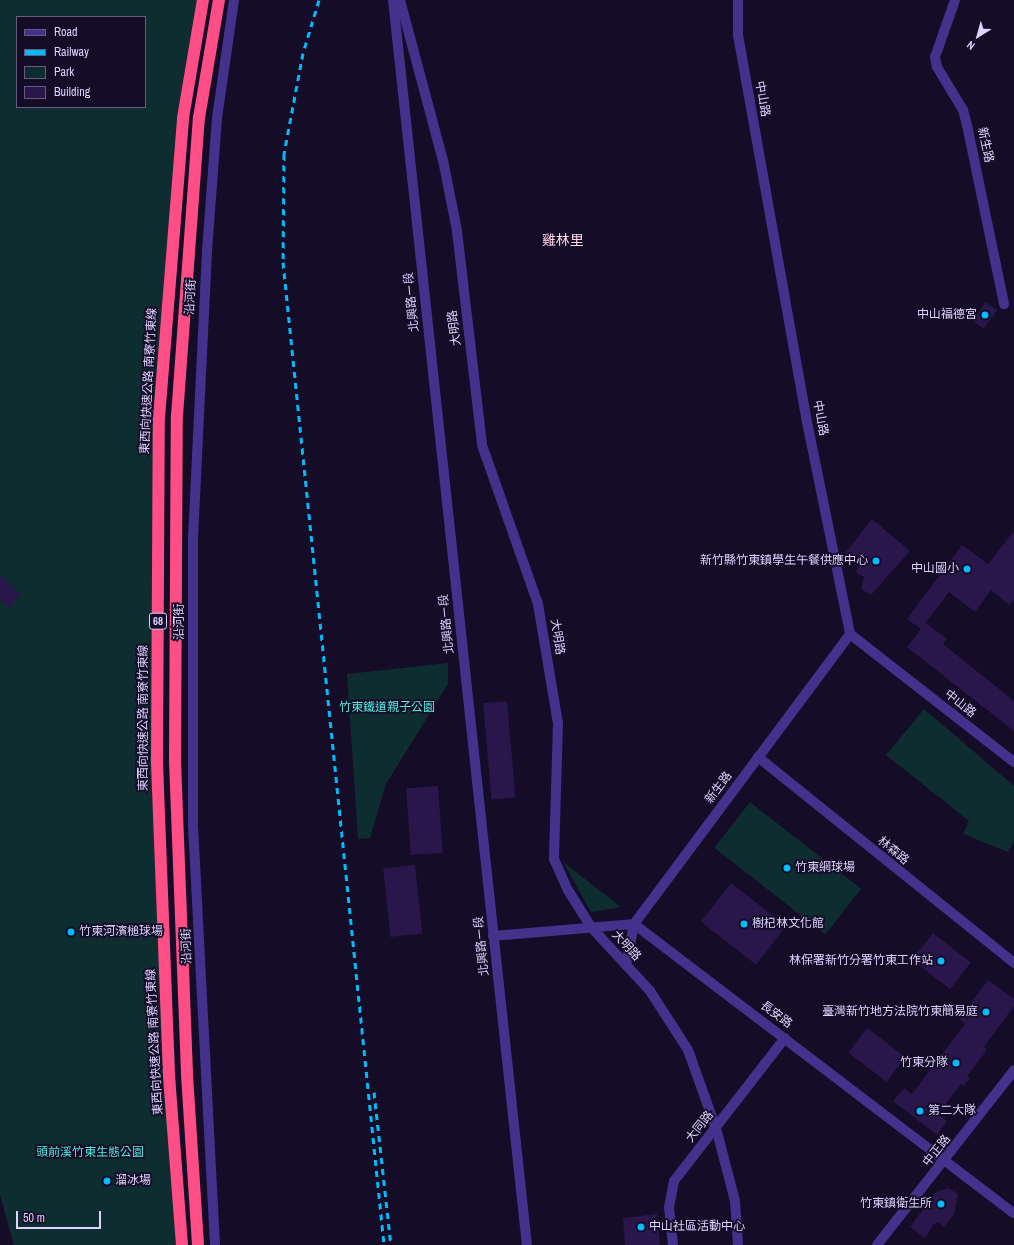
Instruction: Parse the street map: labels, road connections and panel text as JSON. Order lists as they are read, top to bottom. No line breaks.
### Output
{"streets":{"highway":["東西向快速公路 南寮竹東線","68"],"street":["中山路","新生路","沿河街","北興路ㄧ段","大明路","林森路","長安路","大同路","中正路"]},"crossings":[["中山路","新生路"],["新生路","大明路"],["新生路","林森路"],["新生路","長安路"],["大明路","大同路"],["長安路","大同路"],["長安路","中正路"]],"districts":["雞林里"],"parks":["竹東鐵道親子公園","頭前溪竹東生態公園"],"places":["中山福德宮","新竹縣竹東鎮學生午餐供應中心","中山國小","竹東網球場","樹杞林文化館","竹東河濱槌球場","林保署新竹分署竹東工作站","臺灣新竹地方法院竹東簡易庭","竹東分隊","第二大隊","溜冰場","竹東鎮衛生所","中山社區活動中心"],"legend":["Road","Railway","Park","Building"],"scale_bar":"50 m","north":"bottom left"}
